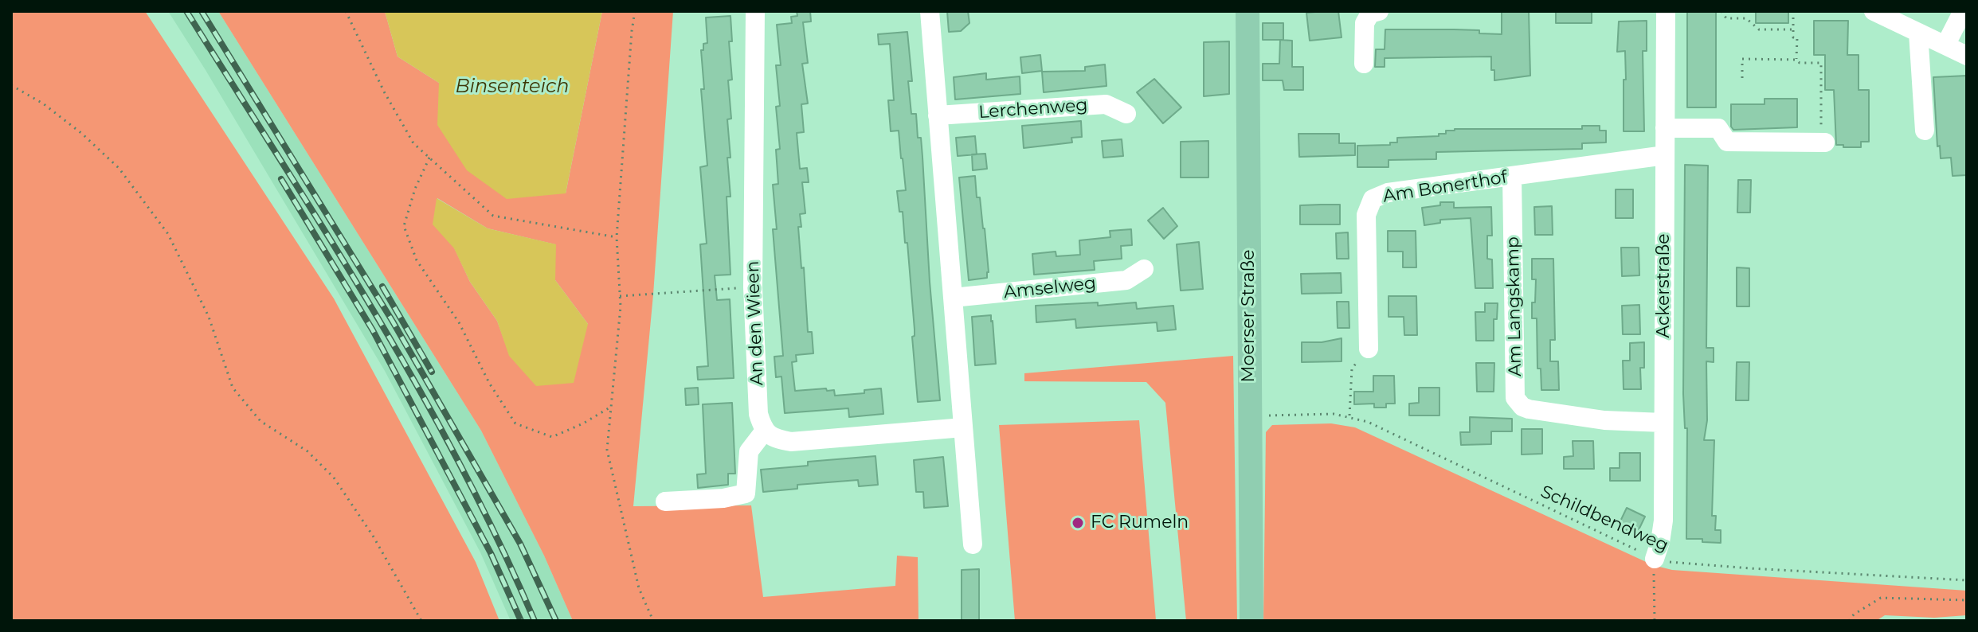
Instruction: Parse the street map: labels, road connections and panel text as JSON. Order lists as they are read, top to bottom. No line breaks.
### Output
{"streets":{"main road":["Moerser Straße"],"street":["Lerchenweg","Am Bonerthof","Ackerstraße","Amselweg","Am Langskamp","An den Wieen"],"path":["Schildbendweg"]},"crossings":[["Am Bonerthof","Ackerstraße"],["Am Bonerthof","Am Langskamp"],["Ackerstraße","Am Langskamp"],["Ackerstraße","Schildbendweg"],["Moerser Straße","Schildbendweg"]],"water":["Binsenteich"],"places":["FC Rumeln"]}
